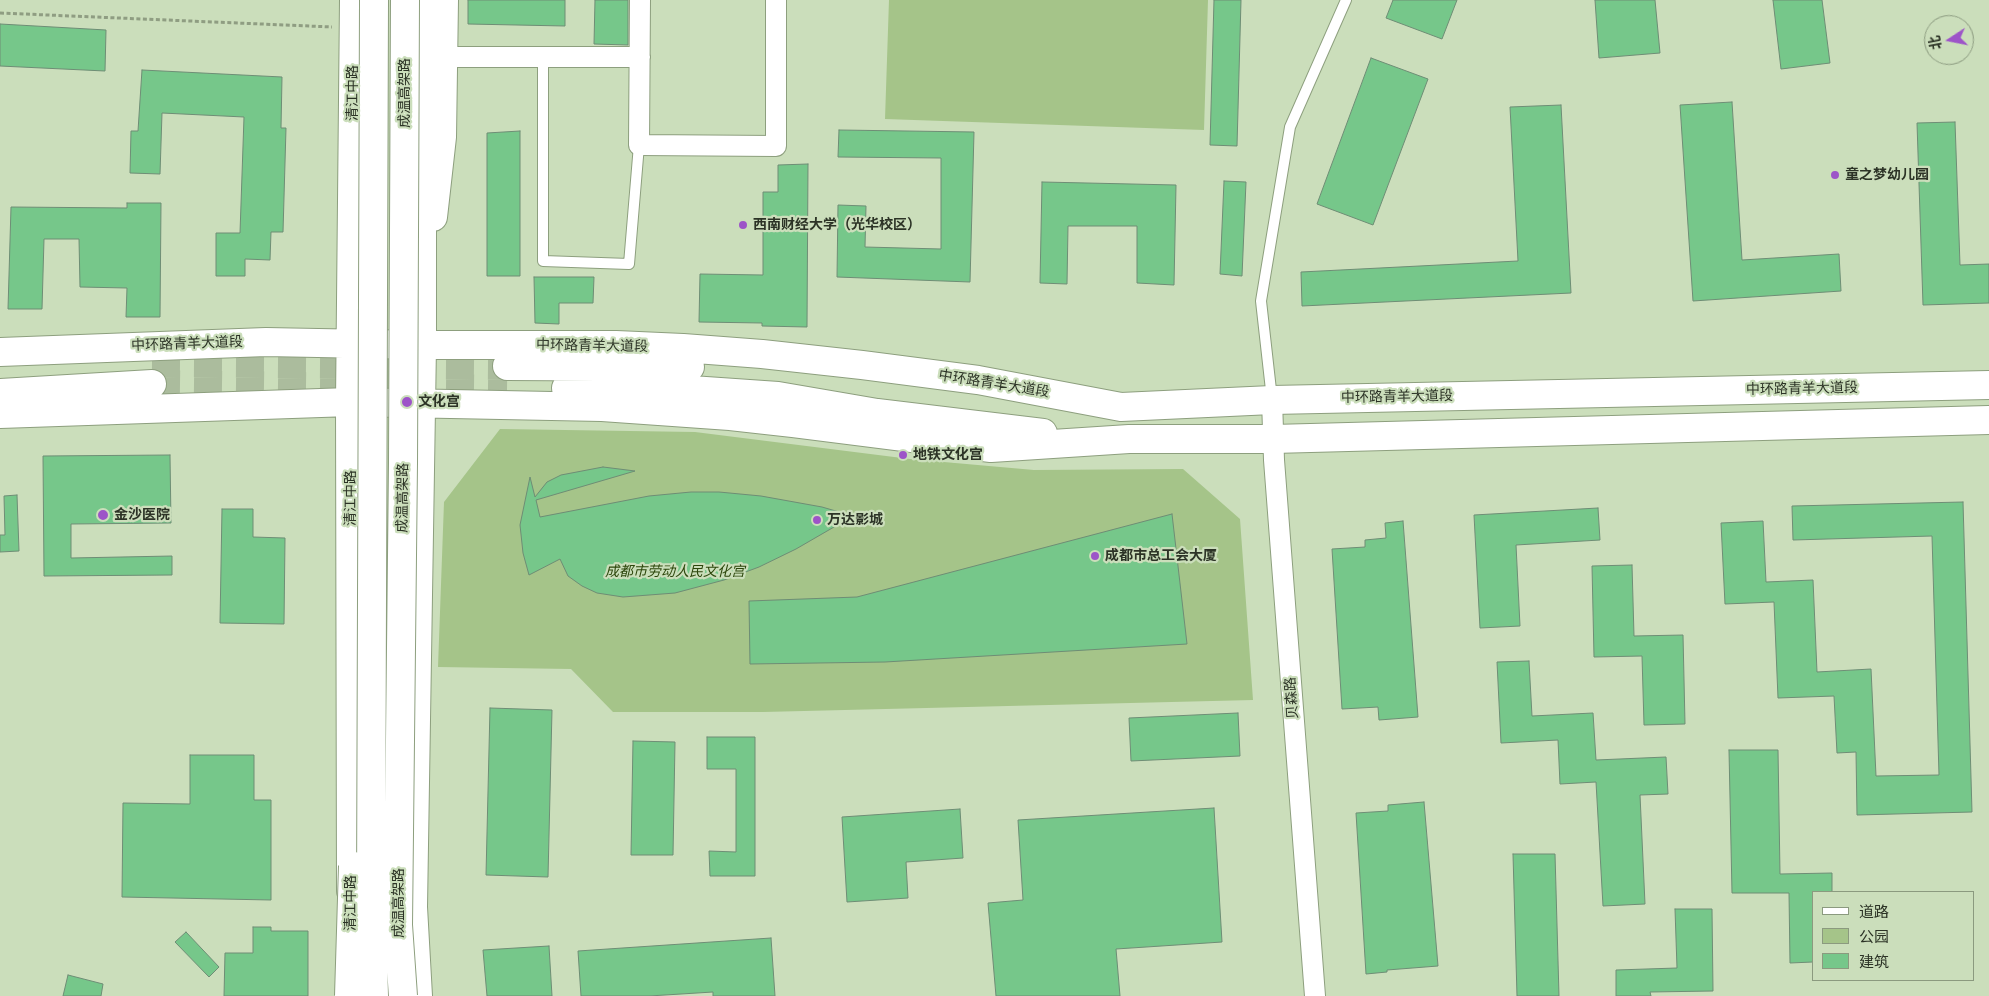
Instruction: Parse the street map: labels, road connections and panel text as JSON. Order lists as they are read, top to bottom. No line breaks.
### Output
{"streets":{"main road":["清江中路","成温高架路","中环路青羊大道段"],"street":["贝森路"]},"crossings":[["清江中路","中环路青羊大道段"],["中环路青羊大道段","贝森路"]],"parks":["成都市劳动人民文化宫"],"places":["童之梦幼儿园","西南财经大学（光华校区）","文化宫","地铁文化宫","金沙医院","万达影城","成都市总工会大厦"],"legend":["道路","公园","建筑"],"north":"left"}
